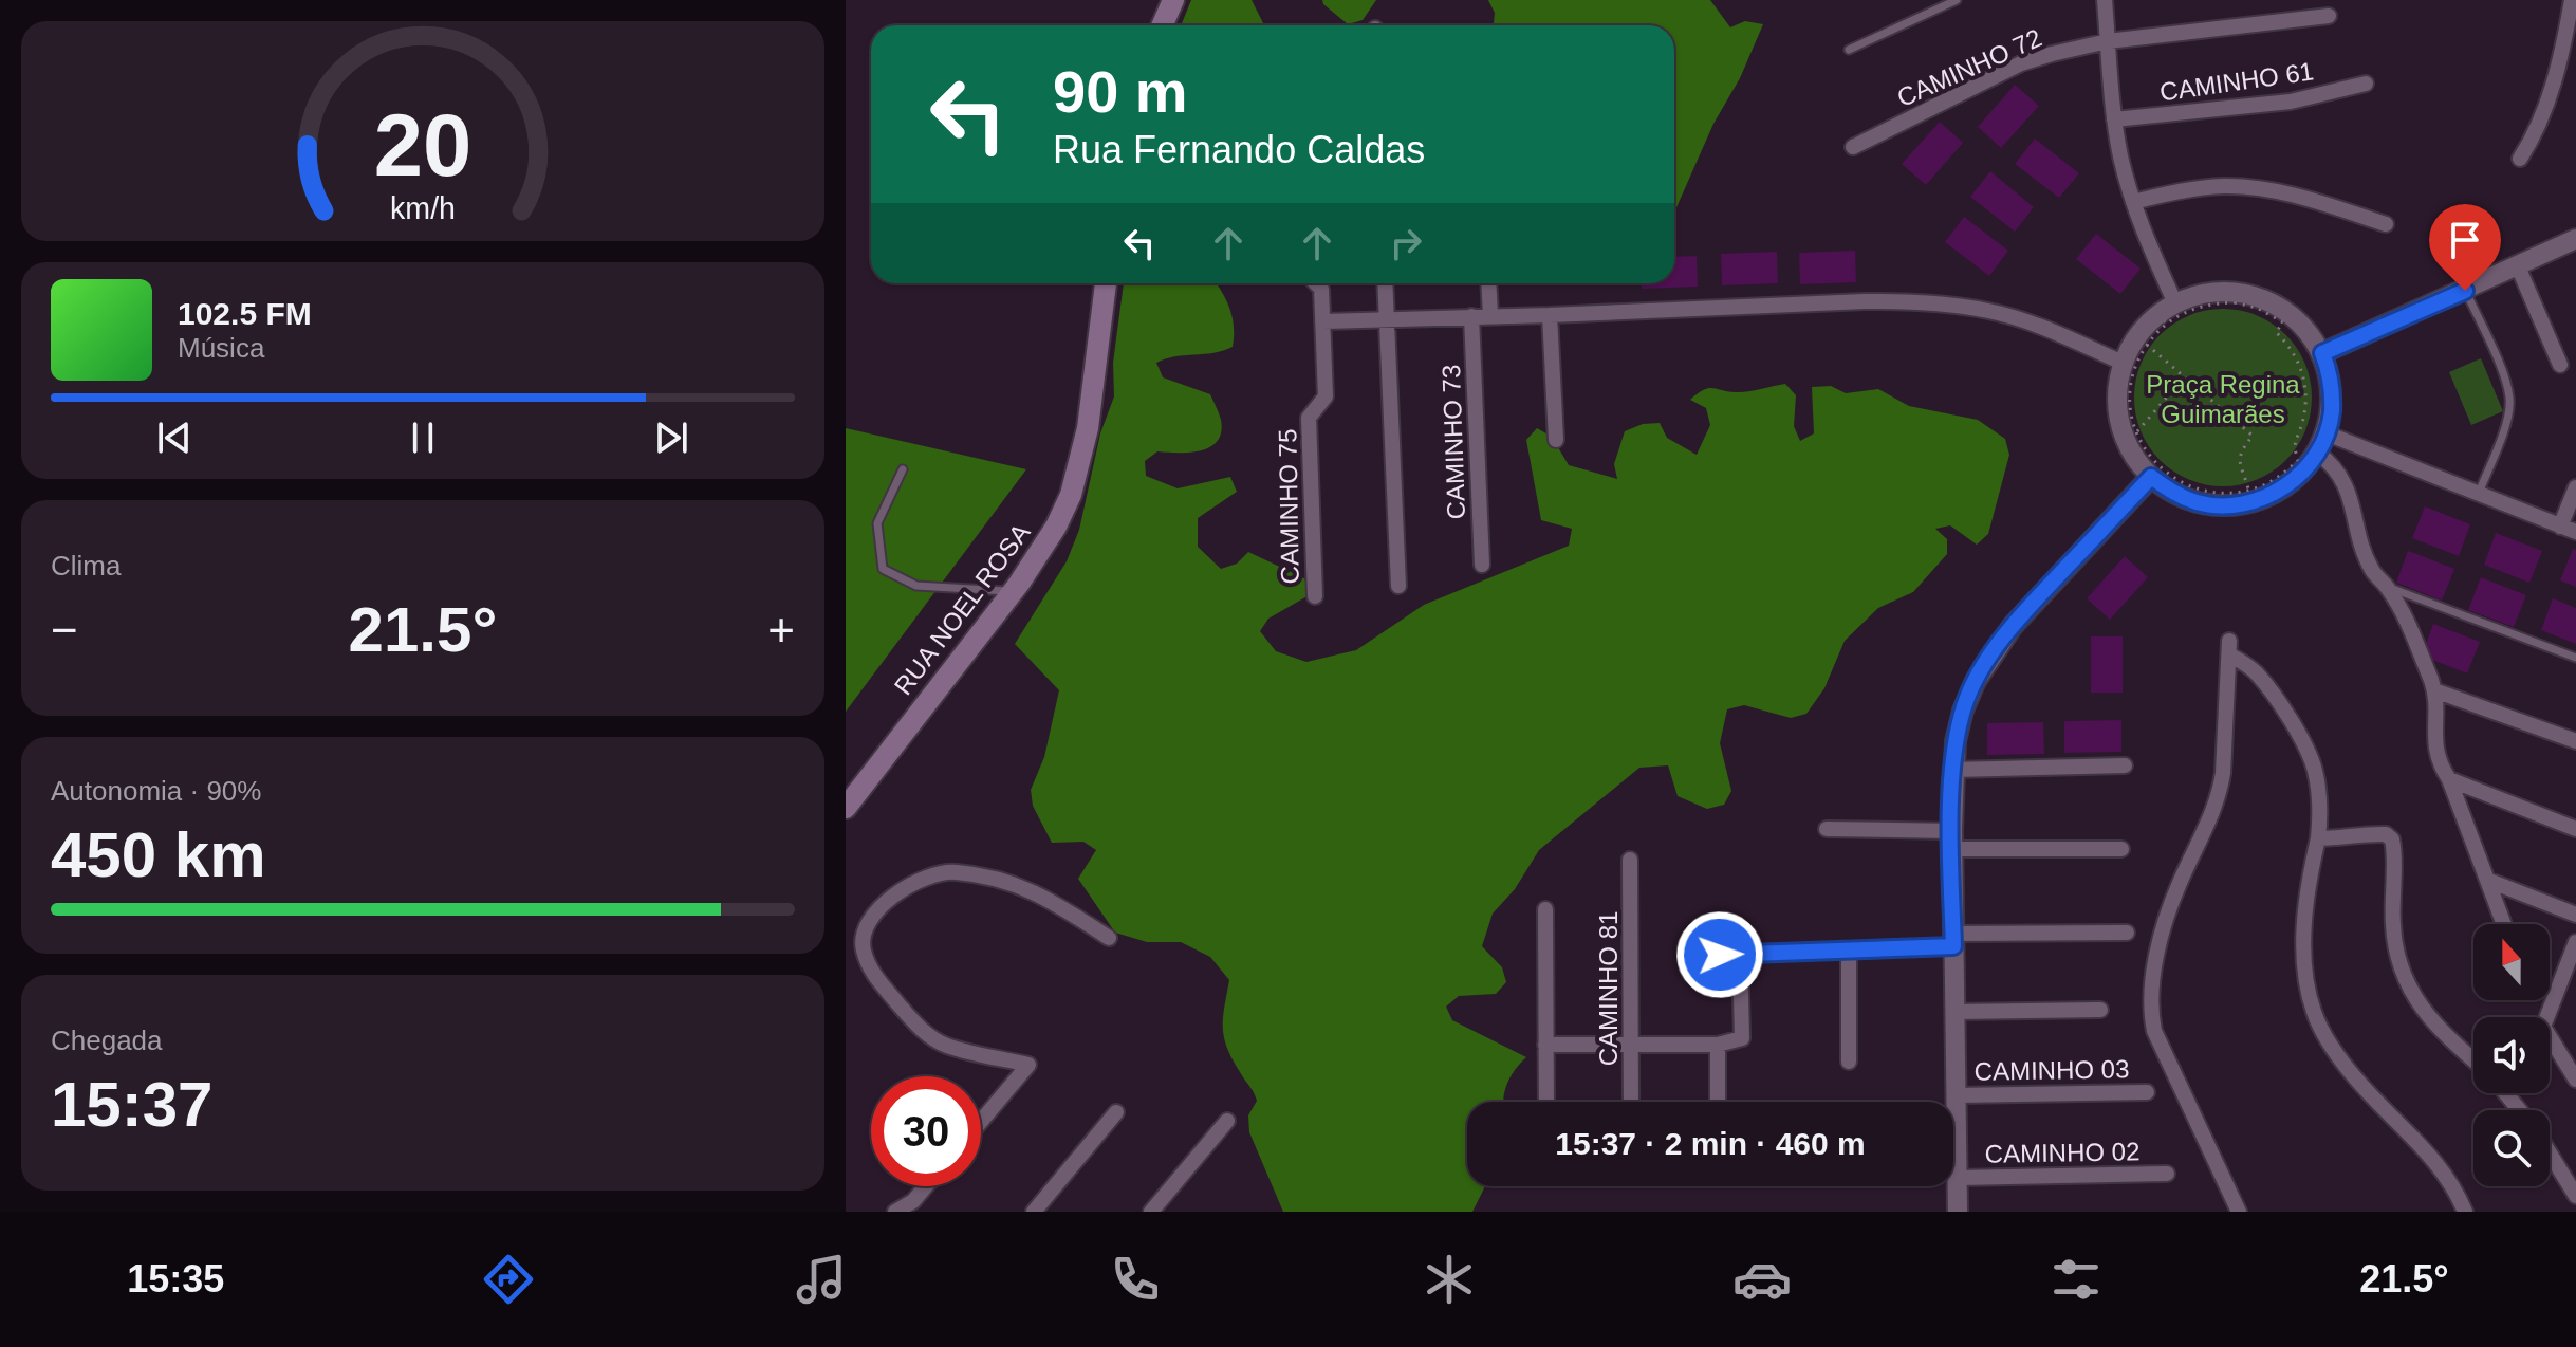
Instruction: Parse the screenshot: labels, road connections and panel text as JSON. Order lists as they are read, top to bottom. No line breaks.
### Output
{"streets":{"main road":["RUA NOEL ROSA"],"street":["CAMINHO 72","CAMINHO 61","CAMINHO 73","CAMINHO 75","CAMINHO 81","CAMINHO 03","CAMINHO 02"]},"parks":["Praça Regina Guimarães"],"north":"top","page":{"turn":["90 m","Rua Fernando Caldas"],"song":["102.5 FM","Música"],"tile":["Clima",["Autonomia · 90%","450 km"],["Chegada","15:37"]],"heat":["−","21.5°","+"],"limit":"30","trip":"15:37 · 2 min · 460 m","tabs":["15:35","21.5°"],"gauge":["20","km/h"]}}
